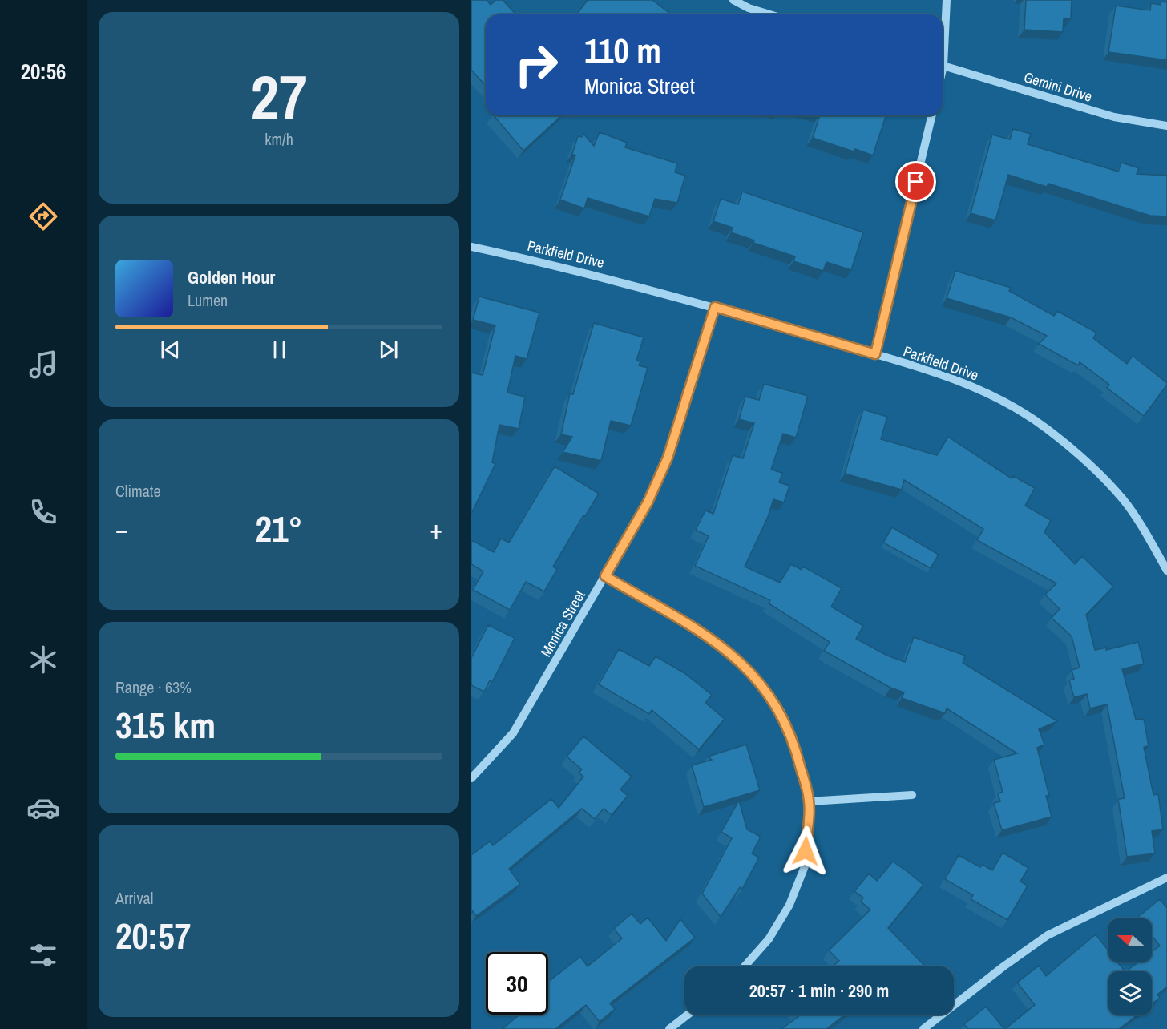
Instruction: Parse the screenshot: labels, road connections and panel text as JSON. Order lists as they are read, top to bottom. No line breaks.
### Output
{"streets":{"street":["Gemini Drive","Parkfield Drive","Monica Street"]},"crossings":[["Parkfield Drive","Monica Street"]],"north":"left","page":{"tabs":"20:56","tile":[["27","km/h"],"Climate",["Range · 63%","315 km"],["Arrival","20:57"]],"turn":["110 m","Monica Street"],"song":["Golden Hour","Lumen"],"heat":["−","21°","+"],"limit":"30","trip":"20:57 · 1 min · 290 m"}}
